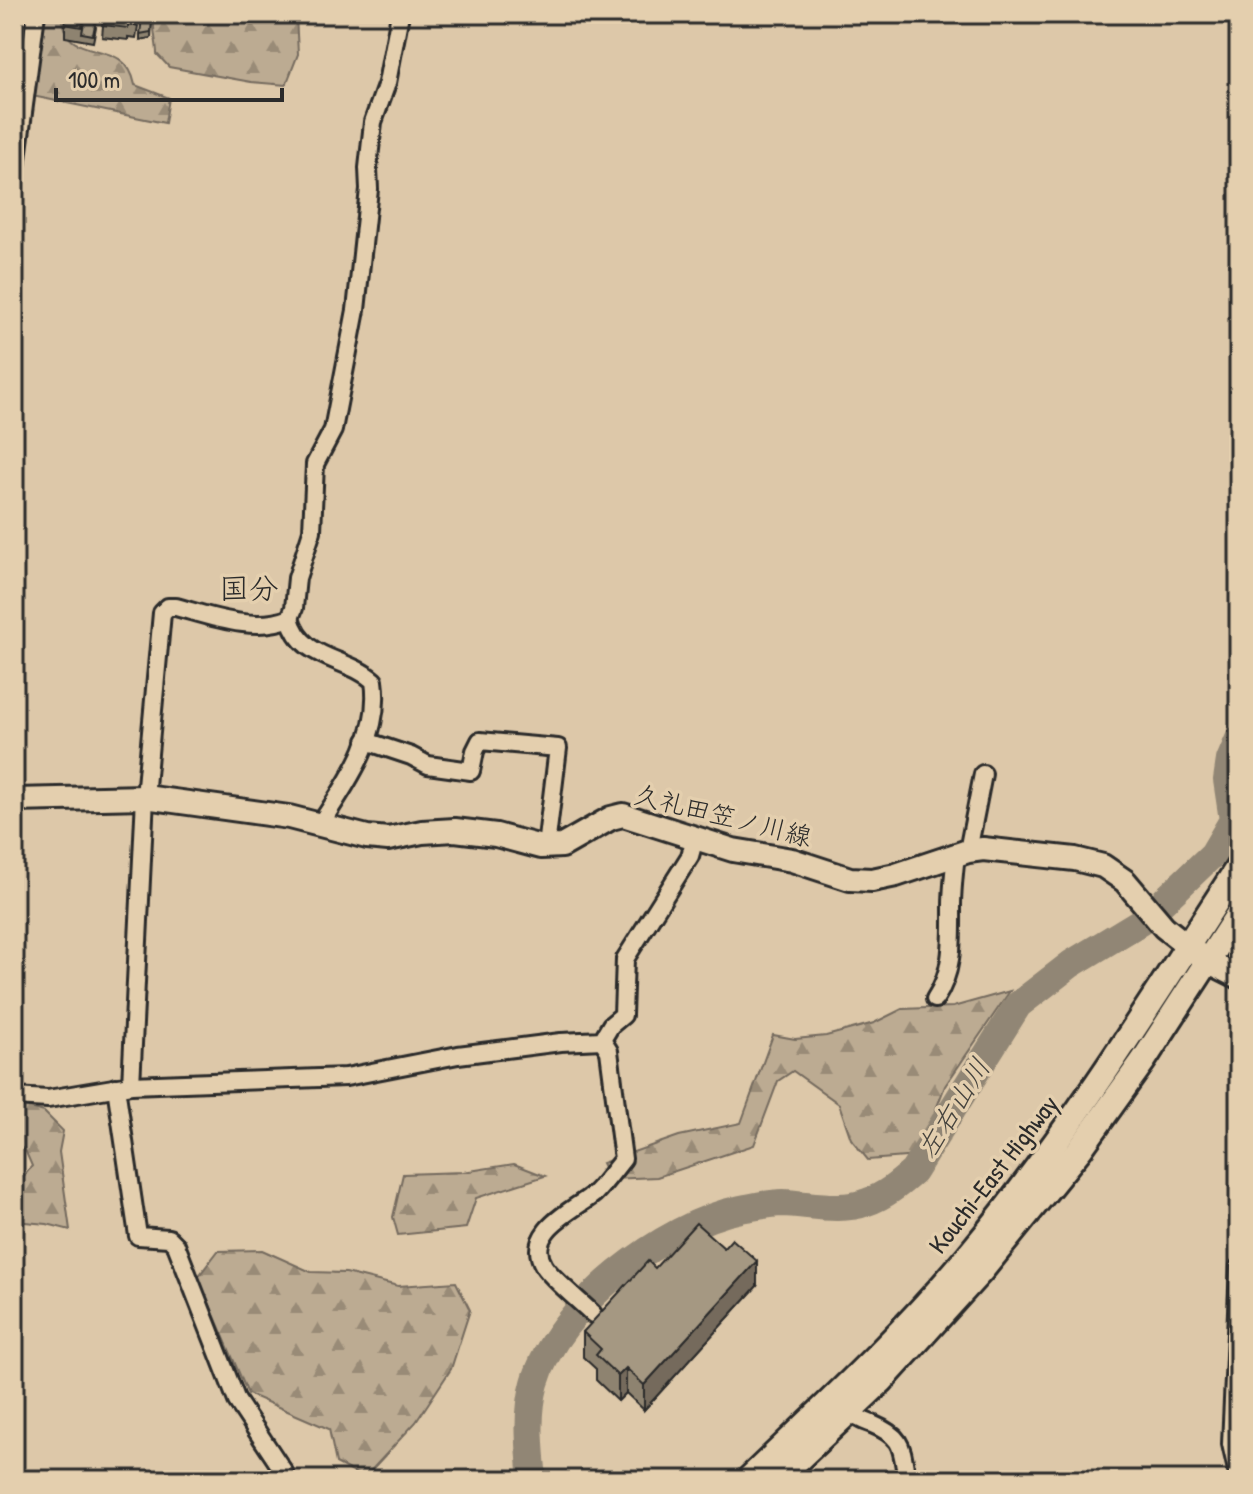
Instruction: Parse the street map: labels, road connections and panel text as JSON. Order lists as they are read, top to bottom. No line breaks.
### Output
{"streets":{"highway":["Kouchi-East Highway"],"main road":["久礼田笠ノ川線"]},"crossings":[["久礼田笠ノ川線","Kouchi-East Highway"]],"districts":["国分"],"water":["左右山川"],"scale_bar":"100 m"}
